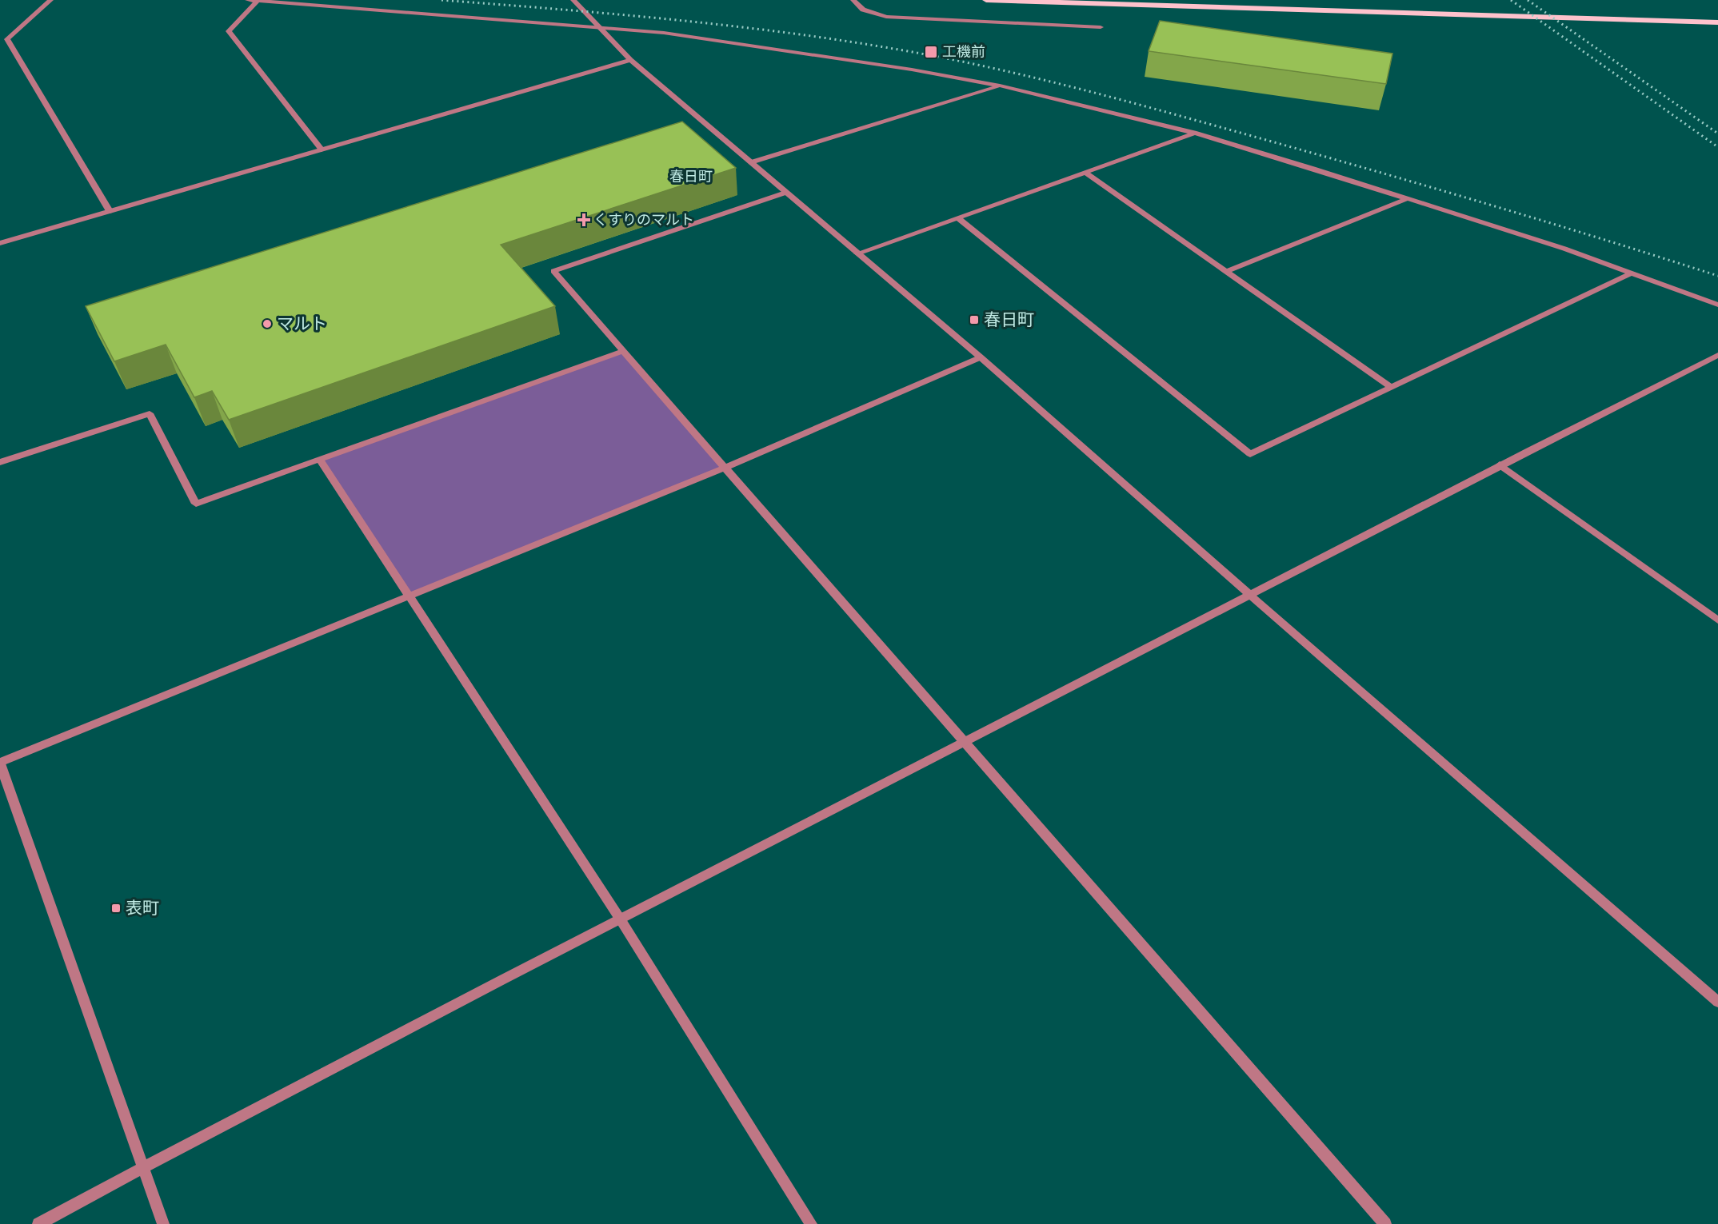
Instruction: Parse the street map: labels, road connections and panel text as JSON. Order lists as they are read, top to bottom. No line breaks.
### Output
{"districts":["春日町"],"places":{"transit":["工機前","春日町","表町"],"health":["くすりのマルト"],"other":["マルト"]}}
